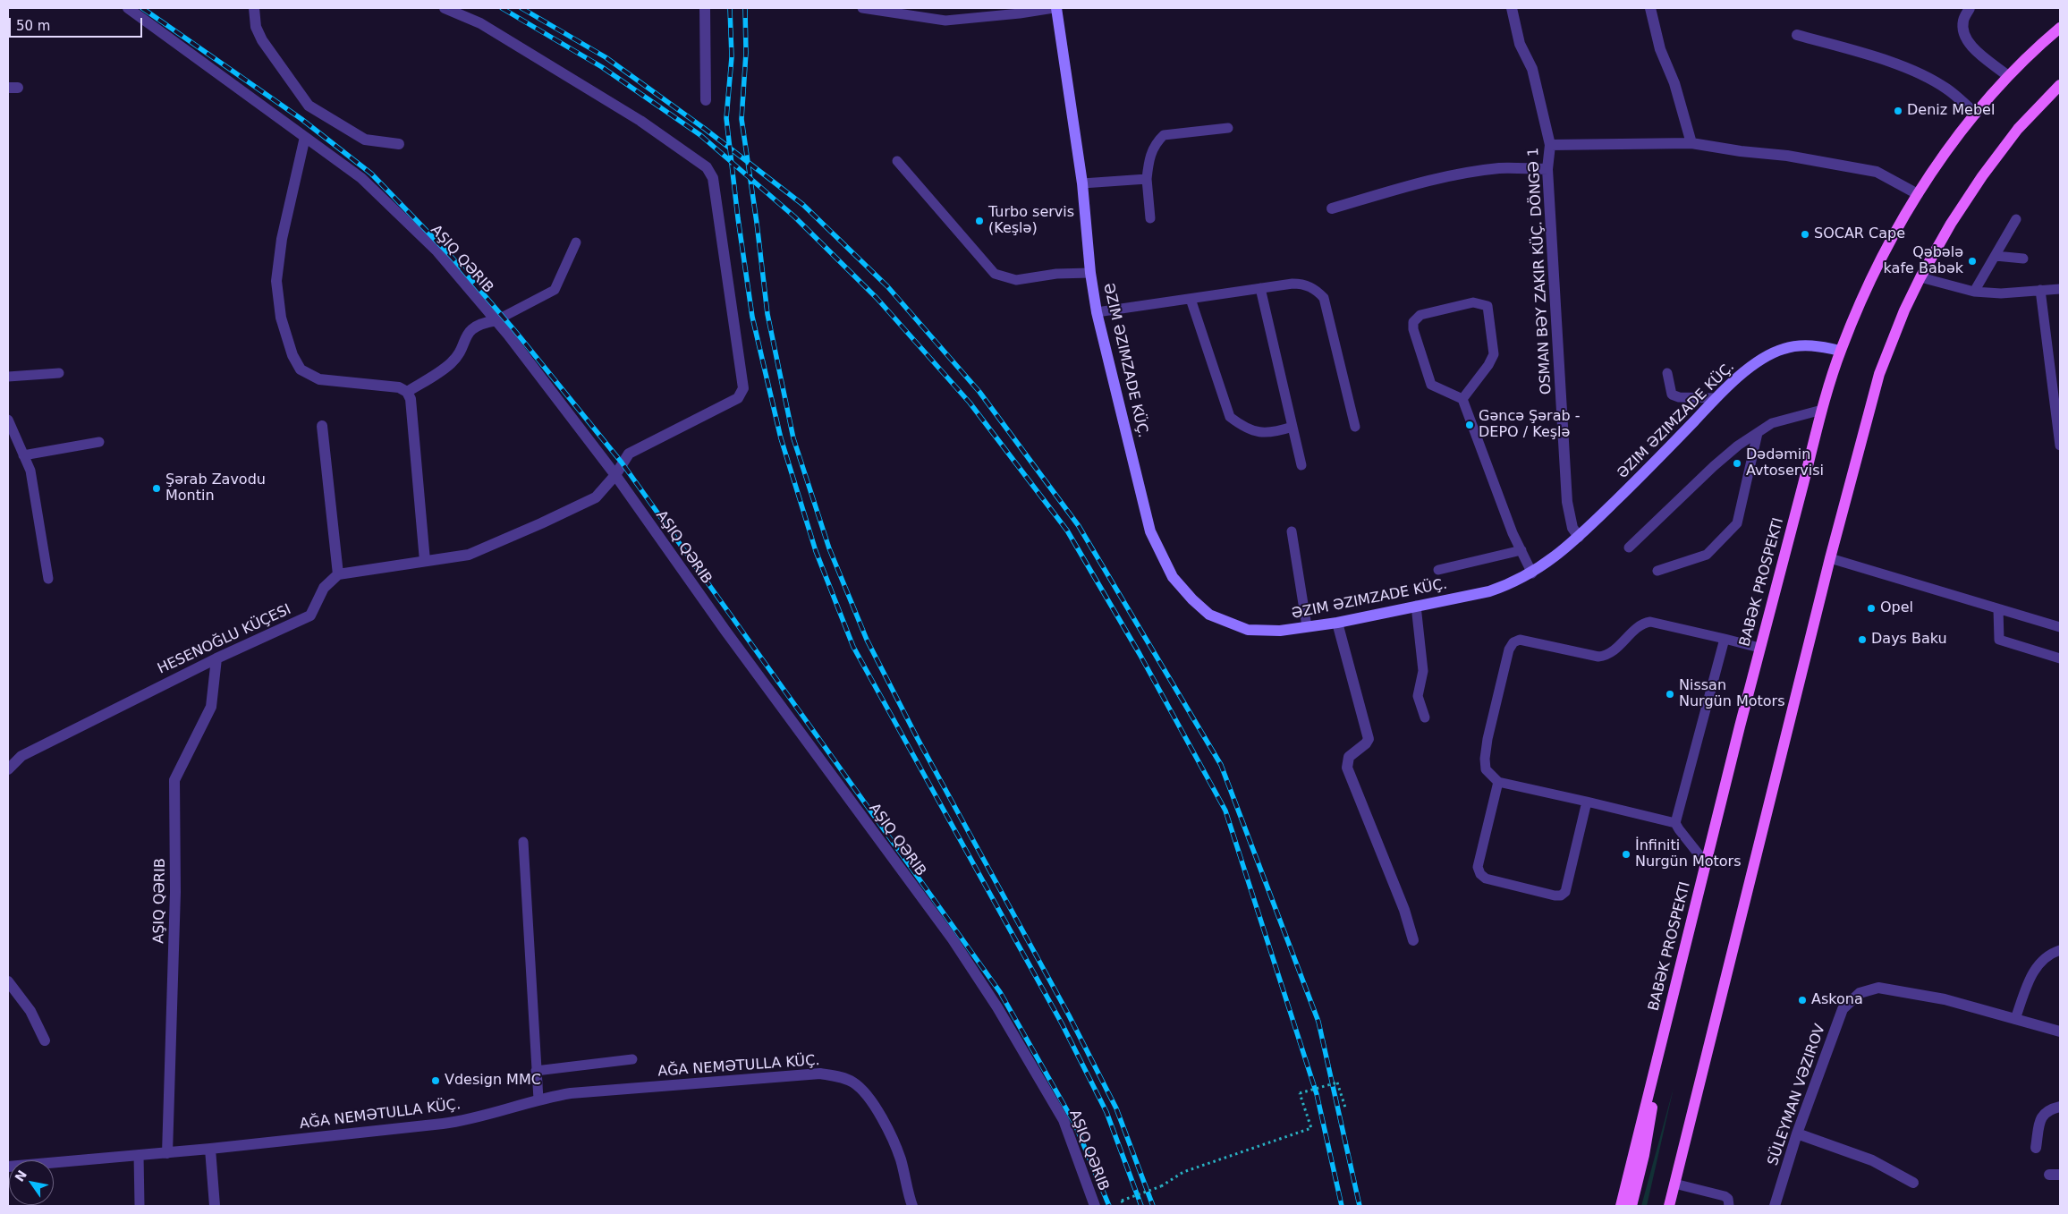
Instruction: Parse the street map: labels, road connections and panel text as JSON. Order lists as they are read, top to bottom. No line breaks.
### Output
{"streets":{"main road":["BABƏK PROSPEKTI"],"street":["OSMAN BƏY ZAKIR KÜÇ. DÖNGƏ 1","ƏZIM ƏZIMZADE KÜÇ.","HESENOĞLU KÜÇESI","AĞA NEMƏTULLA KÜÇ.","SÜLEYMAN VƏZIROV"]},"crossings":[["OSMAN BƏY ZAKIR KÜÇ. DÖNGƏ 1","ƏZIM ƏZIMZADE KÜÇ."],["ƏZIM ƏZIMZADE KÜÇ.","BABƏK PROSPEKTI"]],"places":["Deniz Mebel","Turbo servis (Keşlə)","SOCAR Cape","Qəbələ kafe Babək","Gəncə Şərab - DEPO / Keşlə","Dədəmin Avtoservisi","Şərab Zavodu Montin","Opel","Days Baku","Nissan Nurgün Motors","İnfiniti Nurgün Motors","Askona","Vdesign MMC"],"scale_bar":"50 m","north":"top left"}
